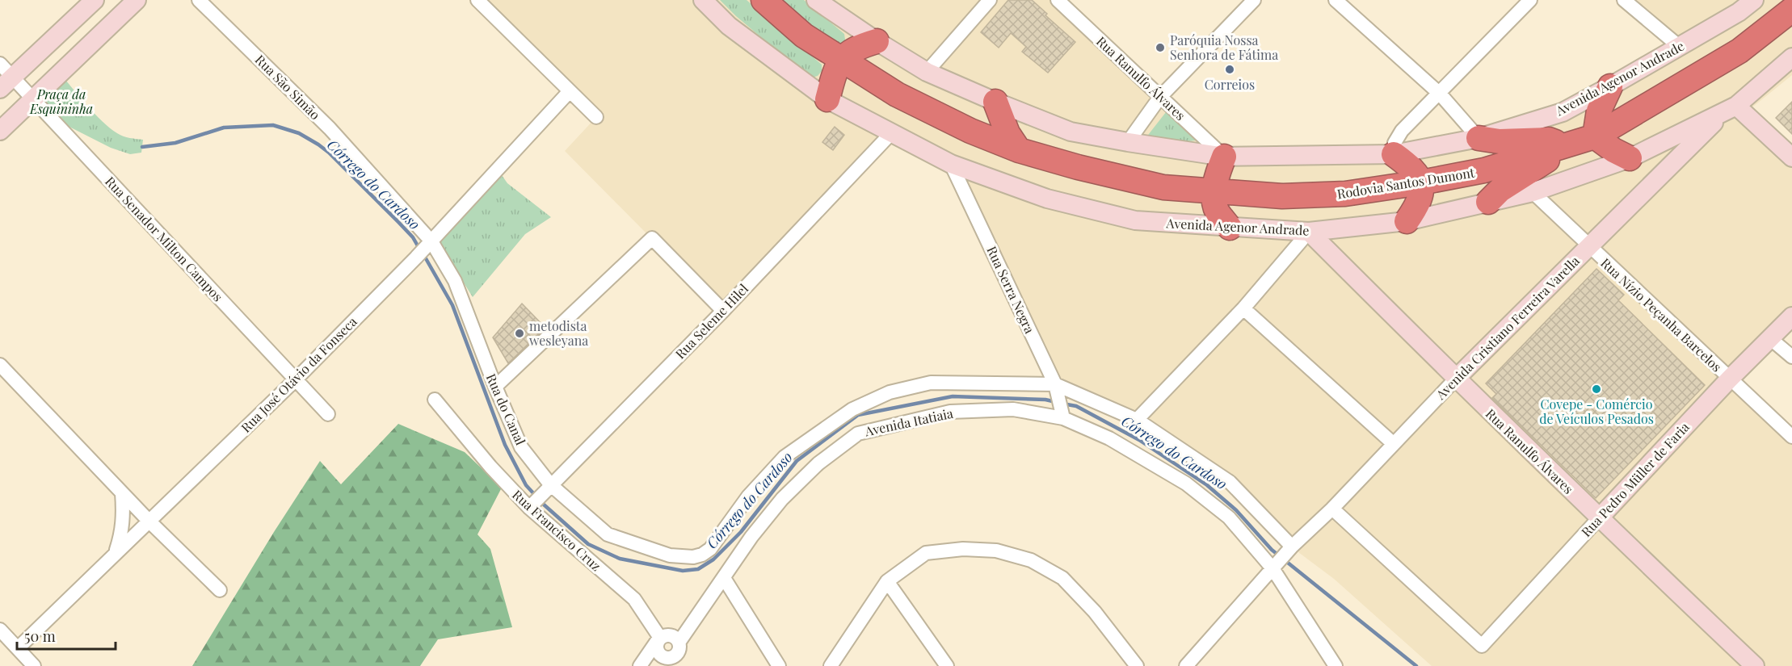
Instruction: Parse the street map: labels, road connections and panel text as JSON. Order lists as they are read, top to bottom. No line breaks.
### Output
{"streets":{"highway":["Rodovia Santos Dumont"],"main road":["Rua Ranulfo Álvares","Avenida Agenor Andrade","Avenida Cristiano Ferreira Varella","Rua Pedro Müller de Faria"],"street":["Rua São Simão","Rua Senador Milton Campos","Rua Serra Negra","Rua Nízio Peçanha Barcelos","Rua Seleme Hilel","Rua José Otávio da Fonseca","Rua do Canal","Avenida Itatiaia","Rua Francisco Cruz"]},"crossings":[["Rua Ranulfo Álvares","Avenida Agenor Andrade"],["Rua Ranulfo Álvares","Avenida Cristiano Ferreira Varella"],["Rua Ranulfo Álvares","Rua Pedro Müller de Faria"],["Avenida Agenor Andrade","Rua Serra Negra"],["Avenida Agenor Andrade","Rua Nízio Peçanha Barcelos"],["Avenida Agenor Andrade","Rua Seleme Hilel"],["Avenida Agenor Andrade","Avenida Cristiano Ferreira Varella"],["Rua São Simão","Rua José Otávio da Fonseca"],["Rua São Simão","Rua do Canal"],["Rua Senador Milton Campos","Rua José Otávio da Fonseca"],["Rua Serra Negra","Avenida Itatiaia"],["Rua Nízio Peçanha Barcelos","Avenida Cristiano Ferreira Varella"],["Rua Nízio Peçanha Barcelos","Rua Pedro Müller de Faria"],["Rua Seleme Hilel","Rua do Canal"],["Rua Seleme Hilel","Rua Francisco Cruz"],["Avenida Cristiano Ferreira Varella","Avenida Itatiaia"],["Avenida Cristiano Ferreira Varella","Rua Pedro Müller de Faria"],["Rua José Otávio da Fonseca","Rua do Canal"],["Rua do Canal","Avenida Itatiaia"],["Avenida Itatiaia","Rua Francisco Cruz"]],"water":["Córrego do Cardoso"],"parks":["Praça da Esquininha"],"places":["Paróquia Nossa Senhora de Fátima","Correios","metodista wesleyana","Covepe - Comércio de Veículos Pesados"],"scale_bar":"50 m"}
